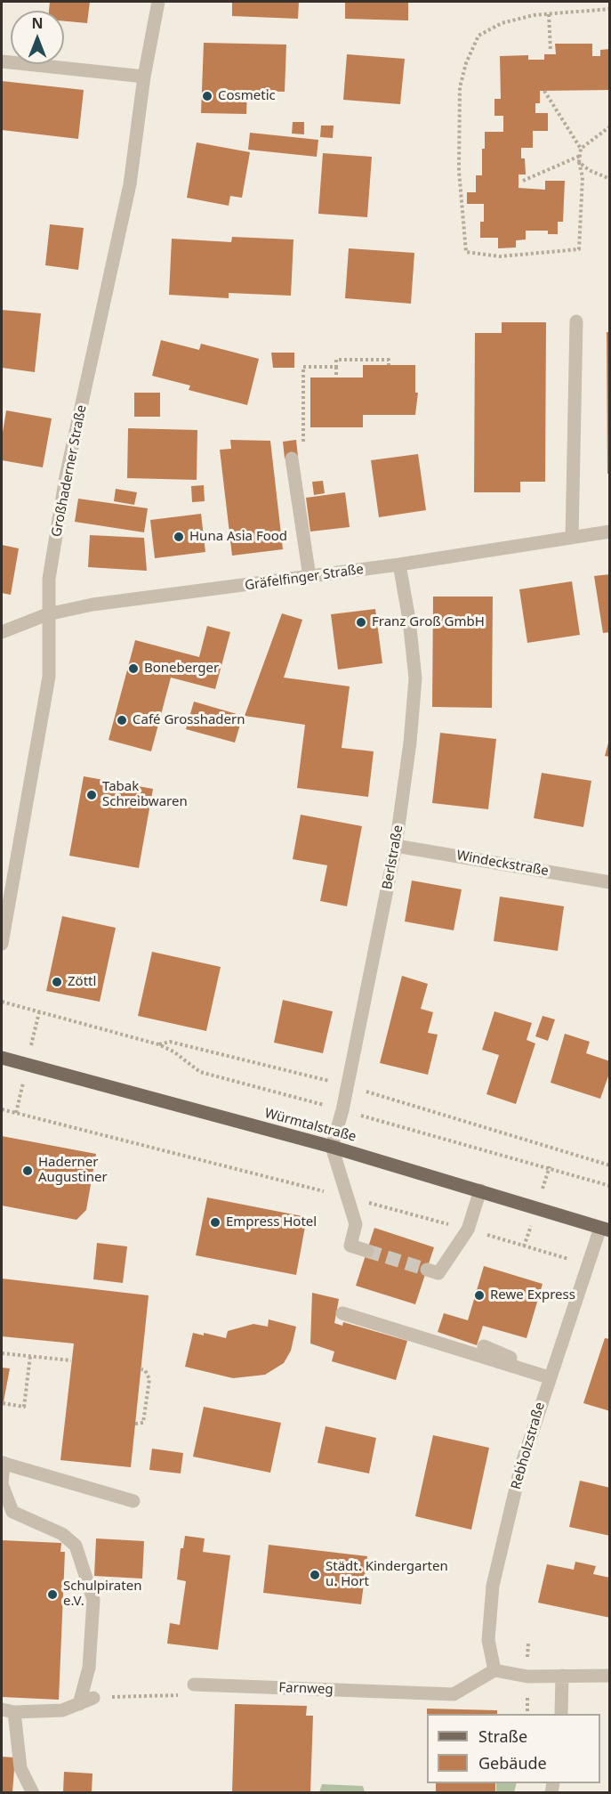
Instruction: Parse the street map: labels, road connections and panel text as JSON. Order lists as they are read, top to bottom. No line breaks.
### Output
{"streets":{"main road":["Würmtalstraße"],"street":["Großhaderner Straße","Gräfelfinger Straße","Berlstraße","Windeckstraße","Rebholzstraße","Farnweg"]},"crossings":[["Großhaderner Straße","Gräfelfinger Straße"],["Gräfelfinger Straße","Berlstraße"],["Berlstraße","Windeckstraße"],["Berlstraße","Würmtalstraße"],["Würmtalstraße","Rebholzstraße"],["Rebholzstraße","Farnweg"]],"places":["Cosmetic","Huna Asia Food","Franz Groß GmbH","Boneberger","Café Grosshadern","Tabak Schreibwaren","Zöttl","Haderner Augustiner","Empress Hotel","Rewe Express","Städt. Kindergarten u. Hort","Schulpiraten e.V."],"legend":["Straße","Gebäude"],"north":"top"}
